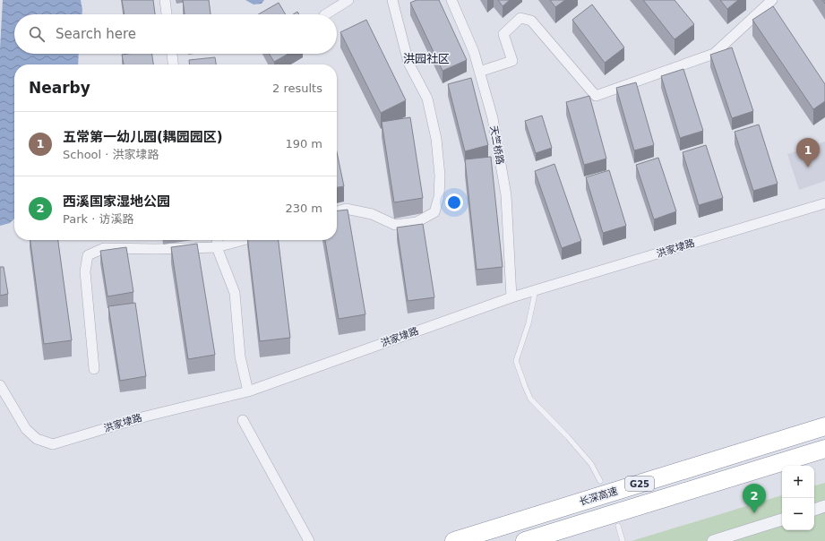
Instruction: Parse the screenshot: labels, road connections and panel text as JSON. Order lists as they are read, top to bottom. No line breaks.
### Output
{"streets":{"highway":["G25","长深高速"],"street":["天竺桥路","洪家埭路"]},"crossings":[["天竺桥路","洪家埭路"]],"districts":["洪园社区"],"page":{"search":"Search here","heading":["Nearby","2 results"],"list":[{"mark":"1","name":"五常第一幼儿园(耦园园区)","note":"School · 洪家埭路","value":"190 m"},{"mark":"2","name":"西溪国家湿地公园","note":"Park · 访溪路","value":"230 m"}],"pins":["1","2"],"map_buttons":["+","−"]}}
